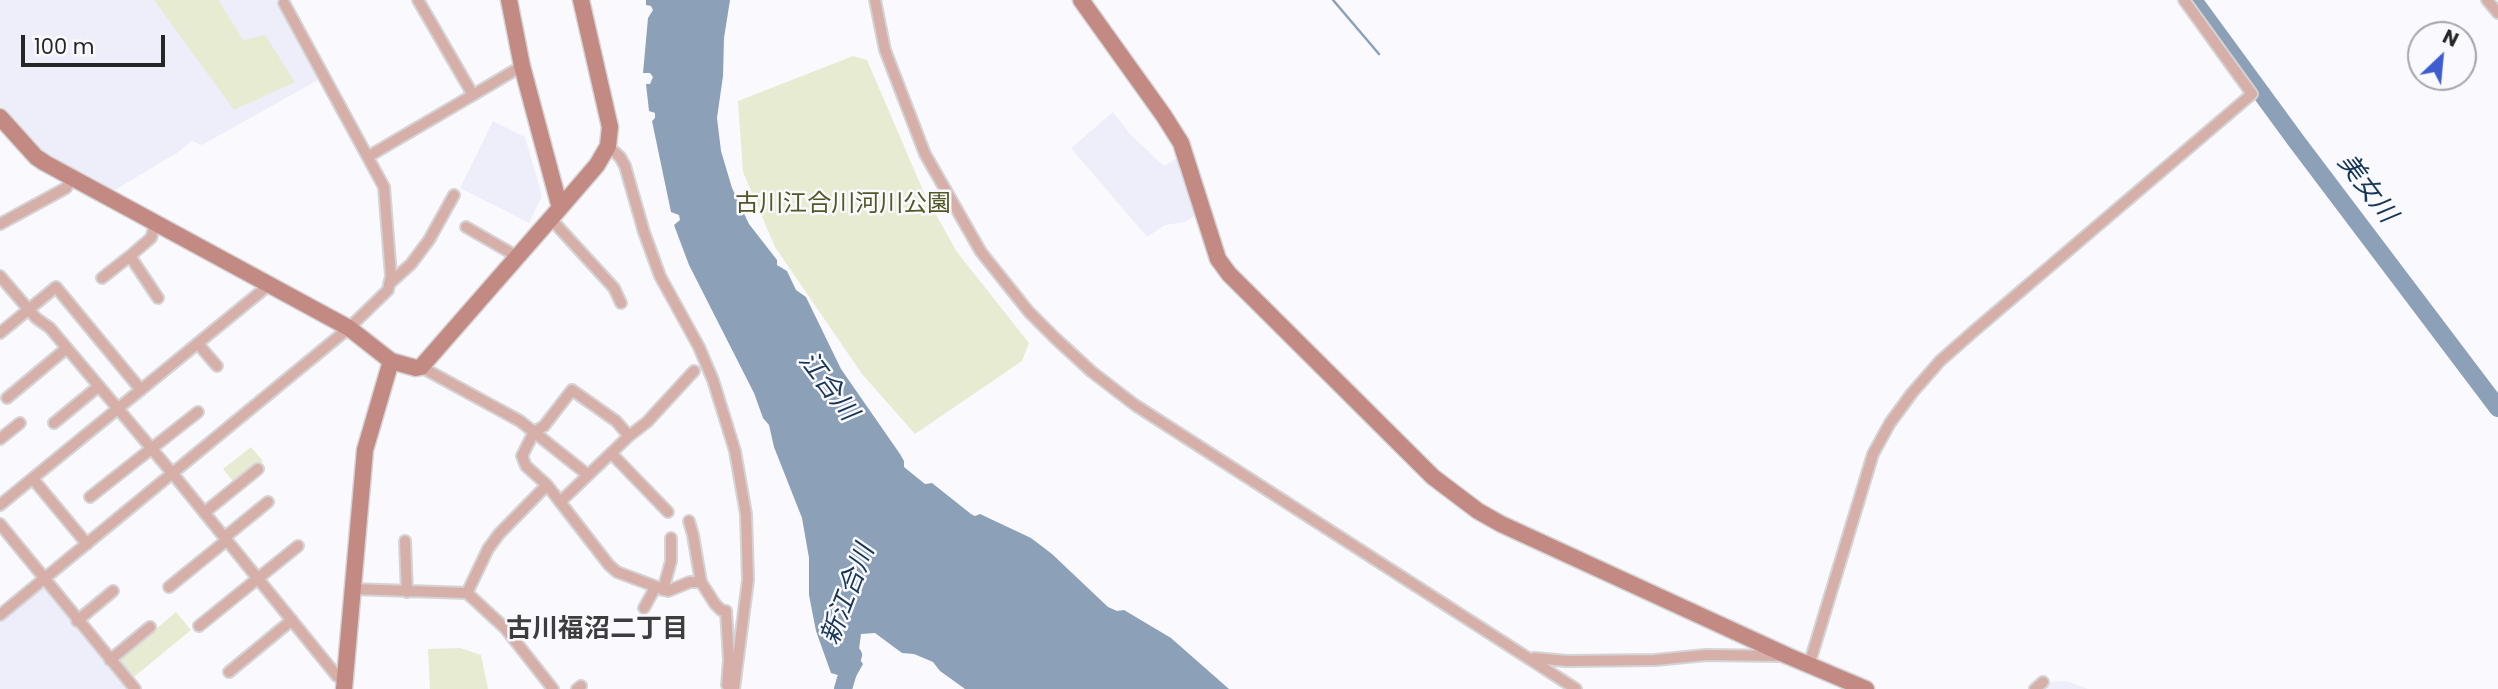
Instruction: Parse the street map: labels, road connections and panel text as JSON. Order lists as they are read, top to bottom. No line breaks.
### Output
{"districts":["古川福沼二丁目"],"water":["美女川","江合川","新江合川"],"parks":["古川江合川河川公園"],"scale_bar":"100 m","north":"top right"}
